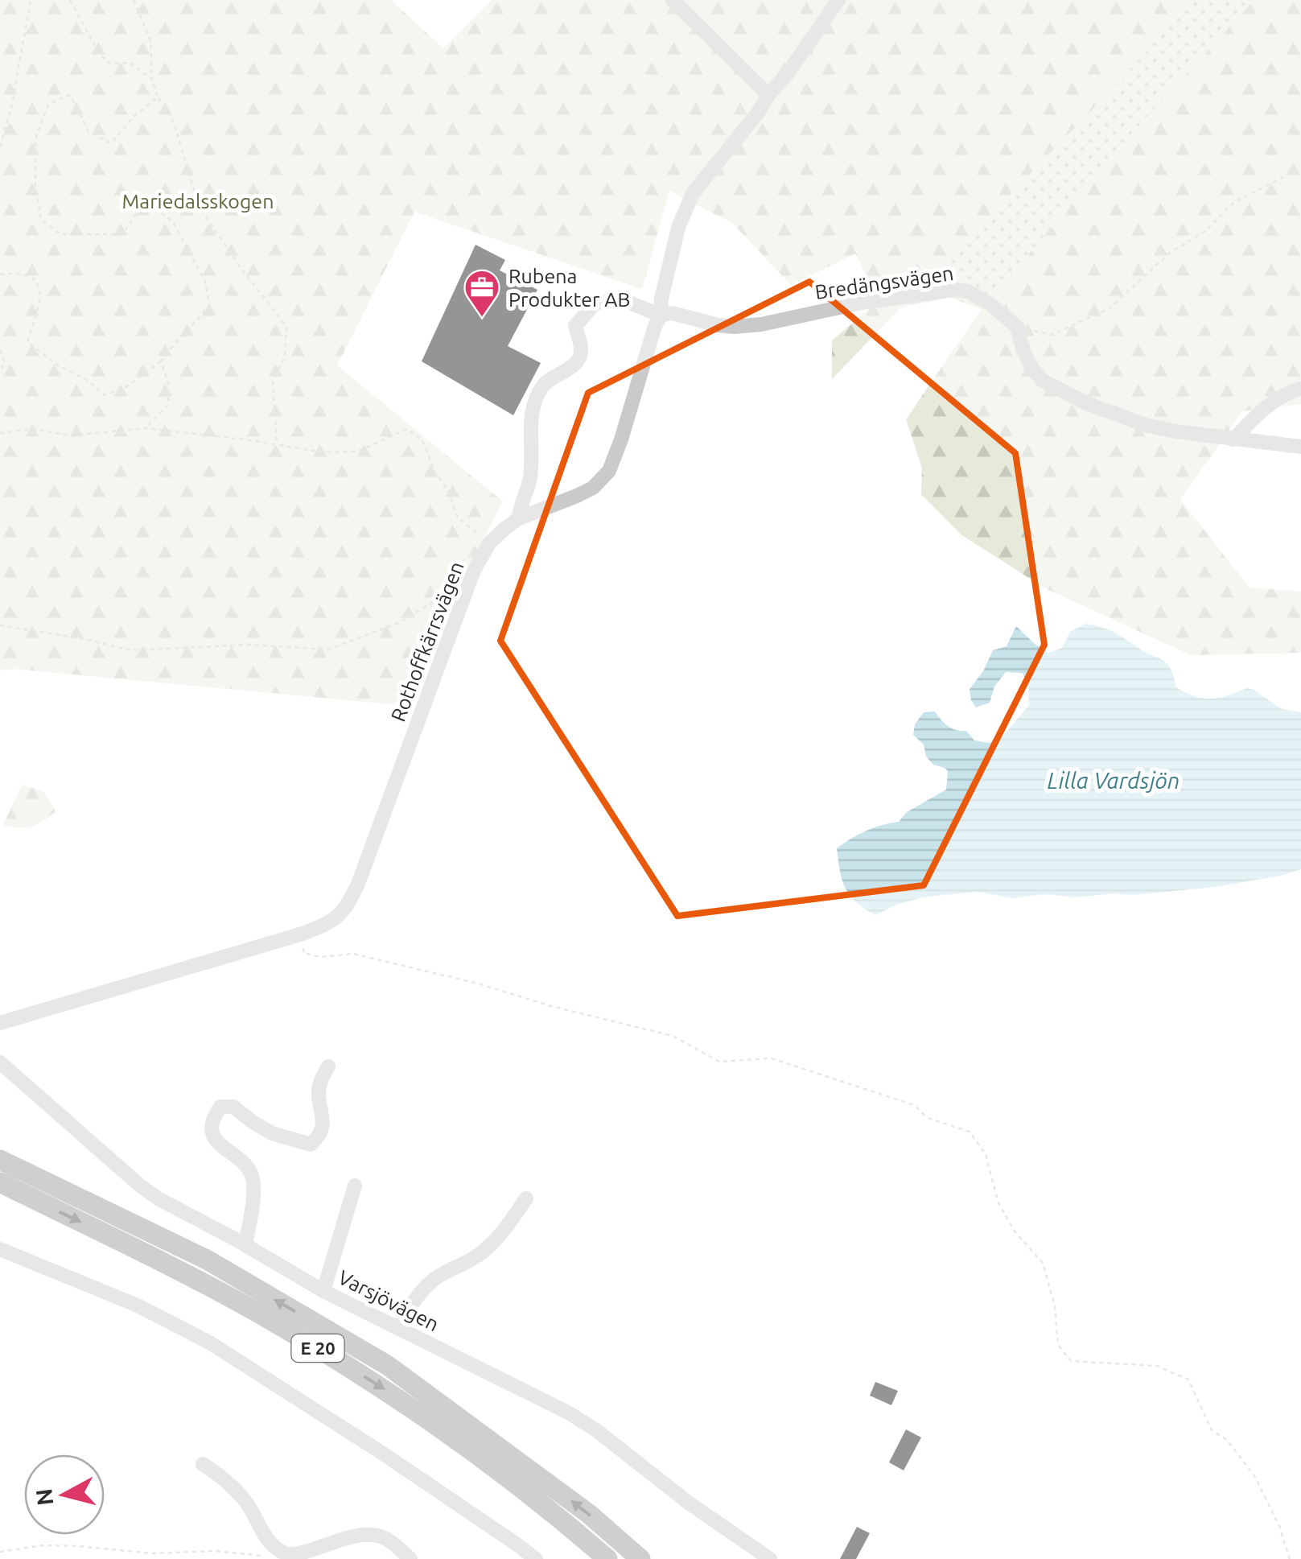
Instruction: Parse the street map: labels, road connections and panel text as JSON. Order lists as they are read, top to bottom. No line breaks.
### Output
{"streets":{"highway":["E 20"],"street":["Bredängsvägen","Rothoffkärrsvägen","Varsjövägen"]},"crossings":[["Bredängsvägen","Rothoffkärrsvägen"]],"water":["Lilla Vardsjön"],"parks":["Mariedalsskogen"],"places":{"office":["Rubena Produkter AB"]},"north":"left"}
